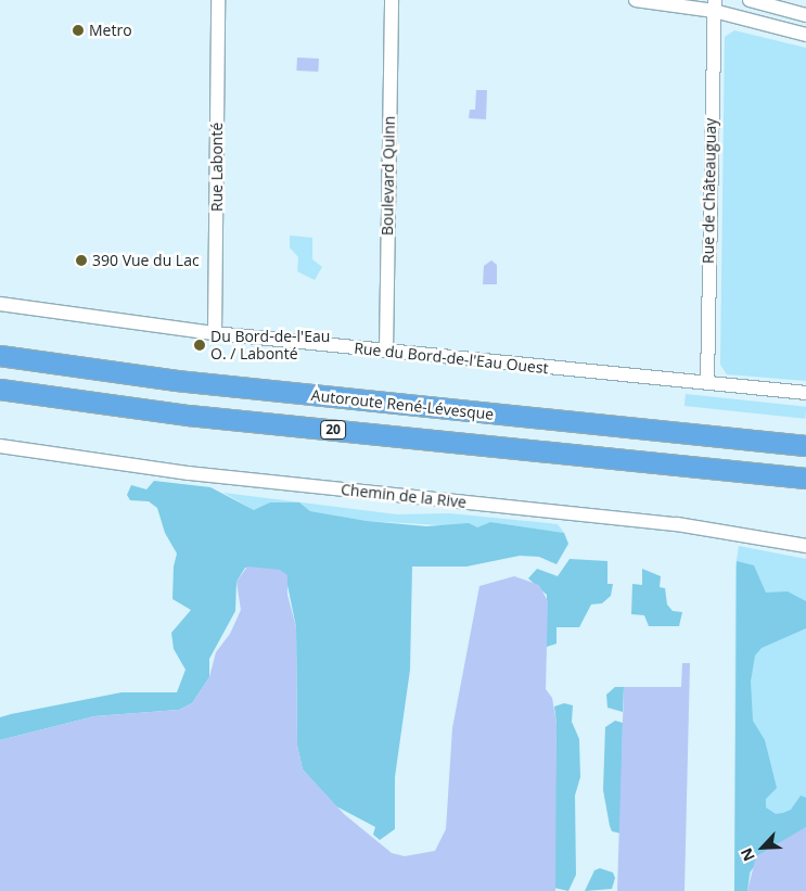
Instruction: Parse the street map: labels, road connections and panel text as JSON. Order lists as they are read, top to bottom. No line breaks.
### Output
{"streets":{"highway":["Autoroute René-Lévesque","20"],"street":["Rue Labonté","Boulevard Quinn","Rue de Châteauguay","Rue du Bord-de-l'Eau Ouest","Chemin de la Rive"]},"crossings":[["Rue Labonté","Rue du Bord-de-l'Eau Ouest"],["Boulevard Quinn","Rue du Bord-de-l'Eau Ouest"],["Rue de Châteauguay","Rue du Bord-de-l'Eau Ouest"]],"places":["Metro","390 Vue du Lac","Du Bord-de-l'Eau O. / Labonté"],"north":"bottom left"}
